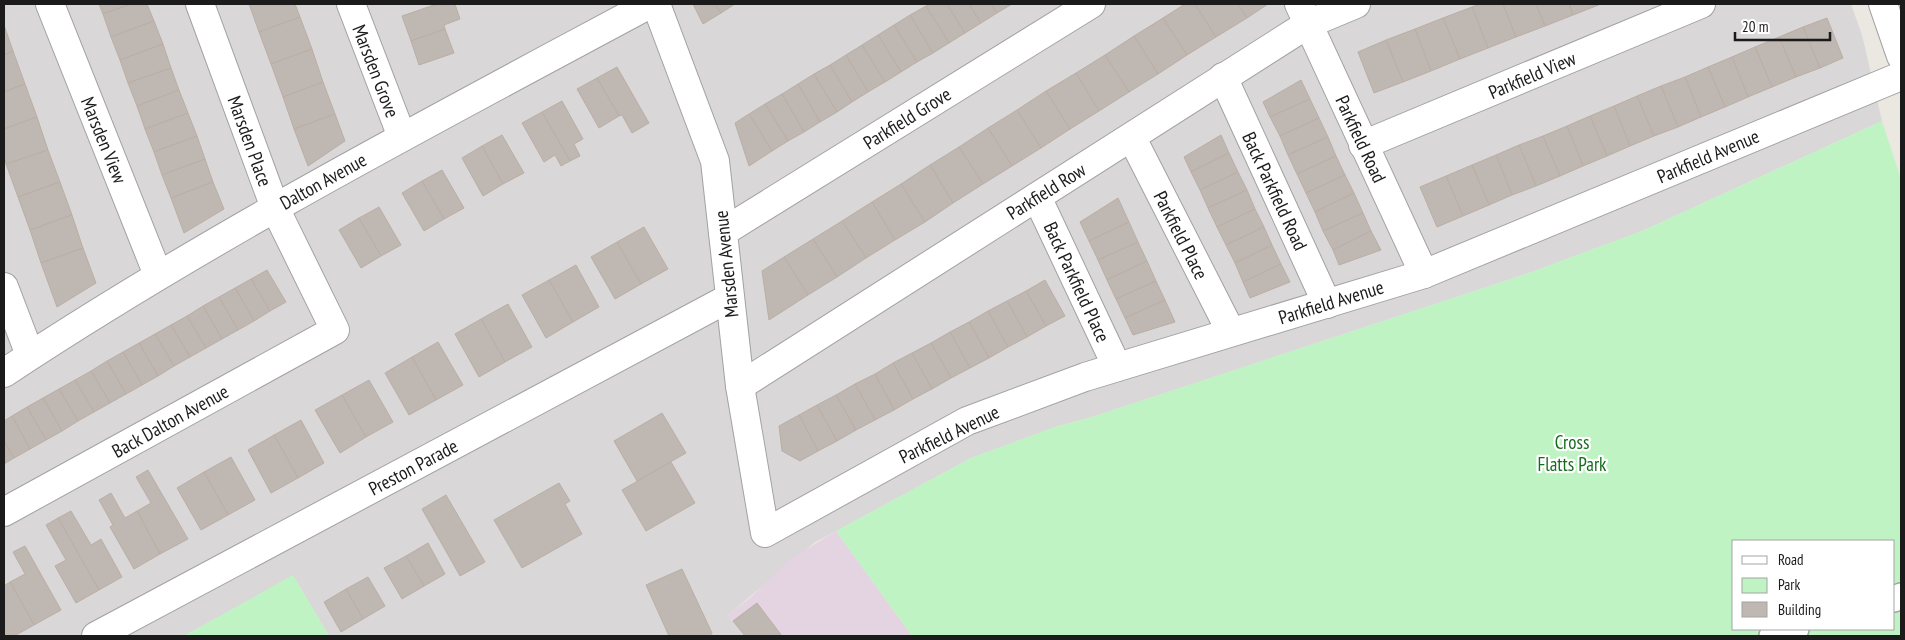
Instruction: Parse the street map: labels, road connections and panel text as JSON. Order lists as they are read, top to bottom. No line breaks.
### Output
{"streets":{"street":["Marsden Grove","Parkfield View","Parkfield Grove","Parkfield Road","Marsden View","Marsden Place","Parkfield Avenue","Dalton Avenue","Parkfield Row","Back Parkfield Road","Parkfield Place","Marsden Avenue","Back Parkfield Place","Back Dalton Avenue","Preston Parade"]},"crossings":[["Marsden Grove","Dalton Avenue"],["Parkfield View","Parkfield Road"],["Parkfield Grove","Marsden Avenue"],["Parkfield Road","Parkfield Avenue"],["Parkfield Road","Parkfield Row"],["Marsden View","Dalton Avenue"],["Marsden Place","Dalton Avenue"],["Marsden Place","Back Dalton Avenue"],["Parkfield Avenue","Back Parkfield Road"],["Parkfield Avenue","Parkfield Place"],["Parkfield Avenue","Marsden Avenue"],["Parkfield Avenue","Back Parkfield Place"],["Parkfield Row","Back Parkfield Road"],["Parkfield Row","Parkfield Place"],["Parkfield Row","Marsden Avenue"],["Parkfield Row","Back Parkfield Place"],["Marsden Avenue","Preston Parade"]],"parks":["Cross Flatts Park"],"legend":["Road","Park","Building"],"scale_bar":"20 m"}
